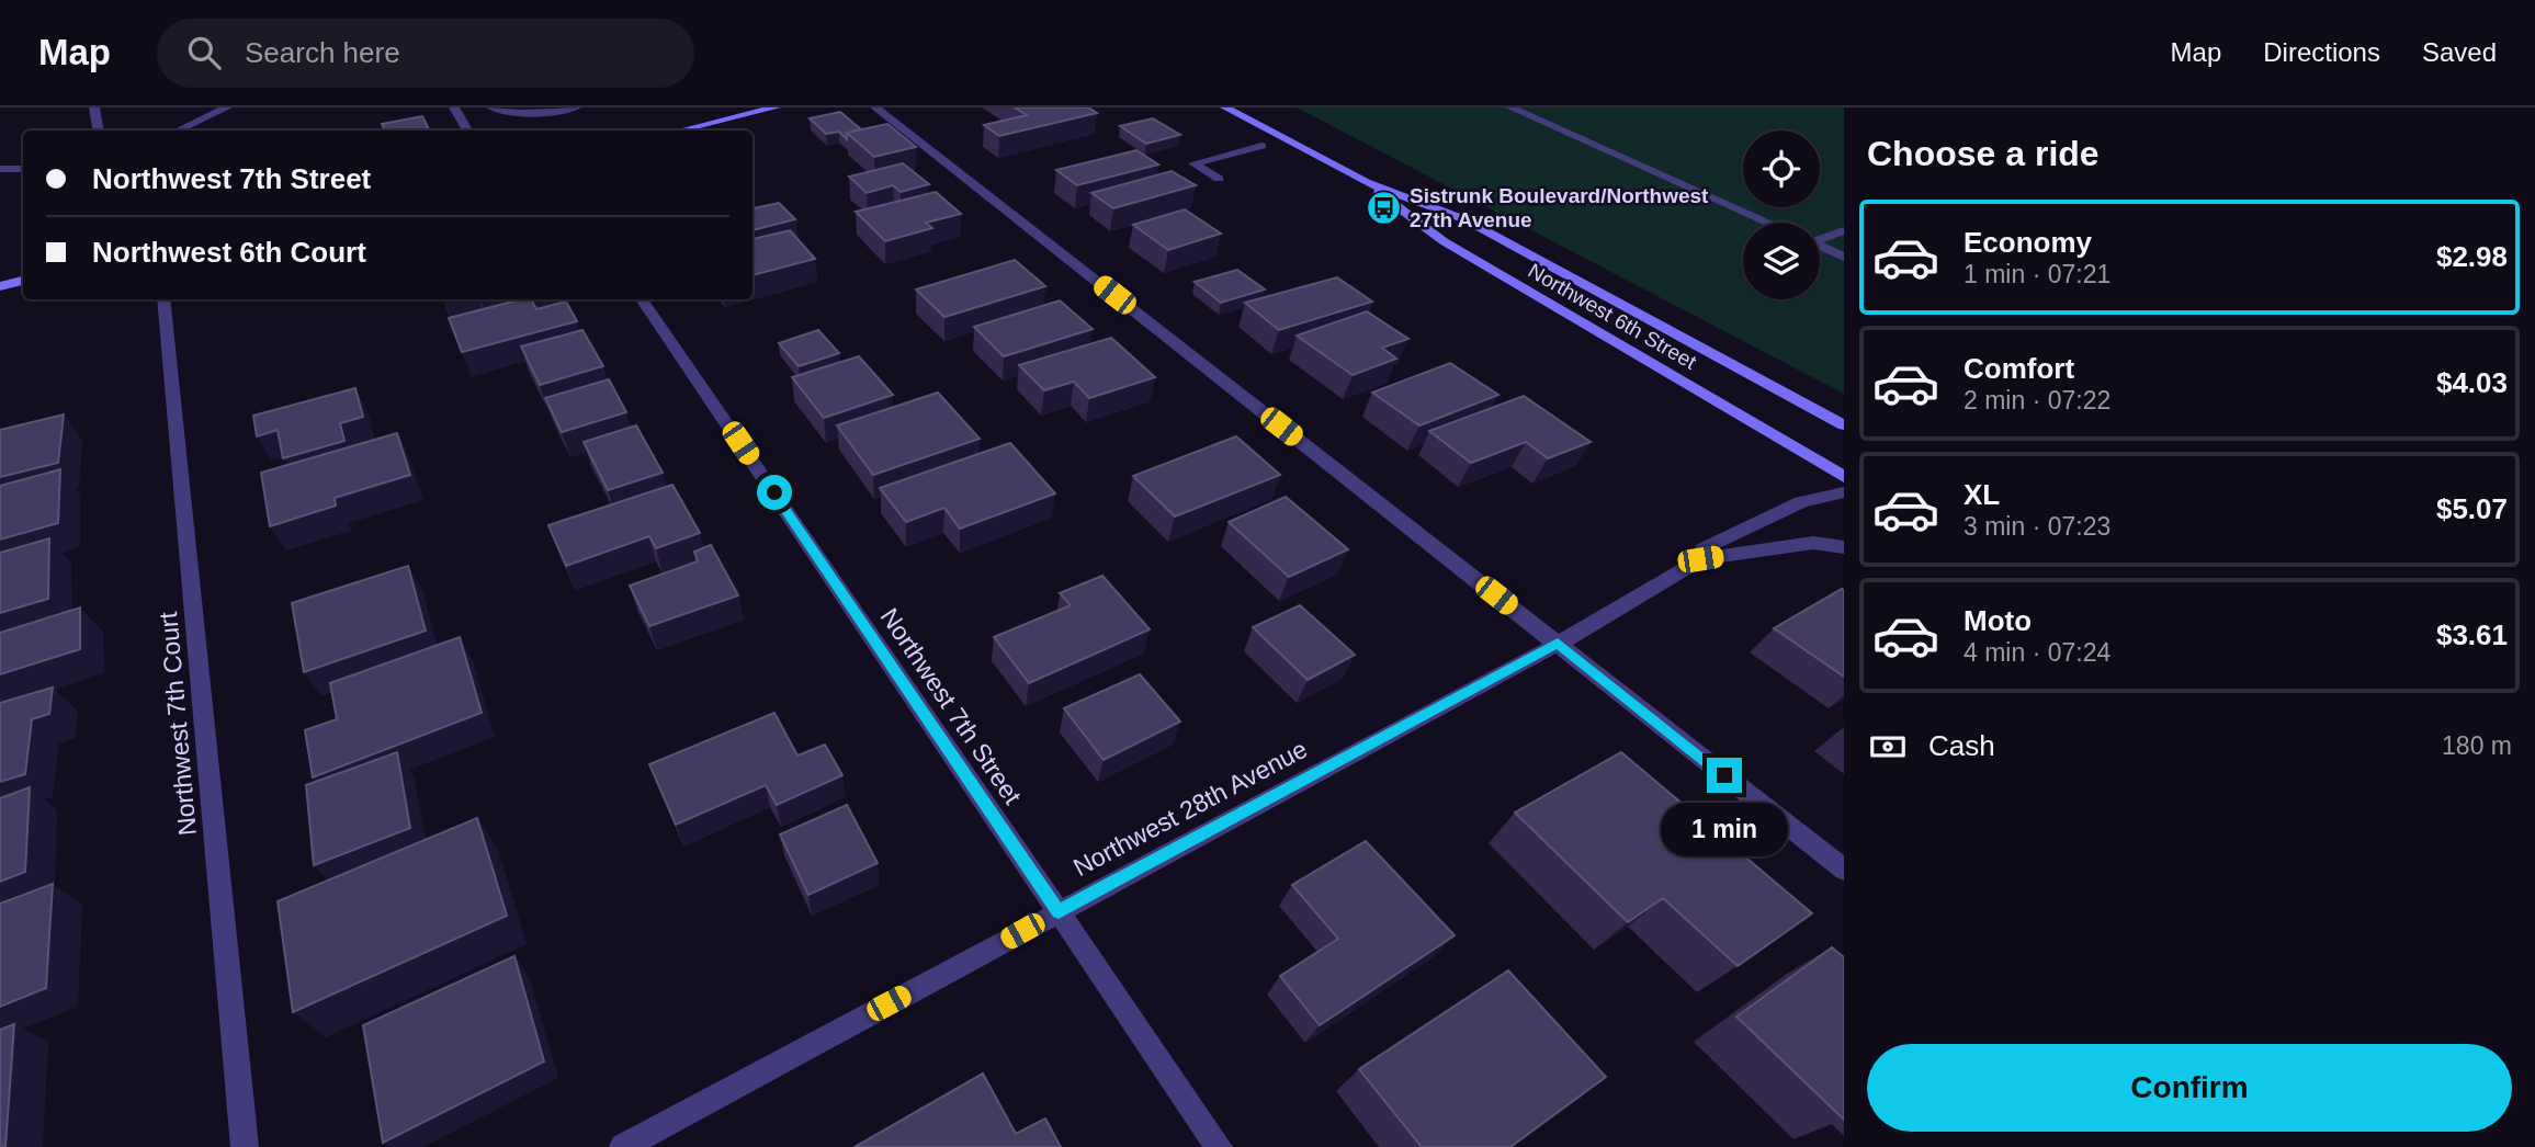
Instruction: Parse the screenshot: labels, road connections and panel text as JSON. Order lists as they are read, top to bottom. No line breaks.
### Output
{"streets":{"street":["Northwest 6th Street","Northwest 7th Street","Northwest 7th Court","Northwest 28th Avenue"]},"crossings":[["Northwest 7th Street","Northwest 28th Avenue"]],"places":{"bus stop":["Sistrunk Boulevard/Northwest 27th Avenue"]},"page":{"header":"Map","search":"Search here","nav":["Map","Directions","Saved"],"heading":"Choose a ride","banner":["Northwest 7th Street","Northwest 6th Court"],"list":[{"name":"Economy","note":"1 min · 07:21","value":"$2.98"},{"name":"Comfort","note":"2 min · 07:22","value":"$4.03"},{"name":"XL","note":"3 min · 07:23","value":"$5.07"},{"name":"Moto","note":"4 min · 07:24","value":"$3.61"}],"pay":["Cash","180 m"],"bubble":"1 min","buttons":"Confirm"}}
